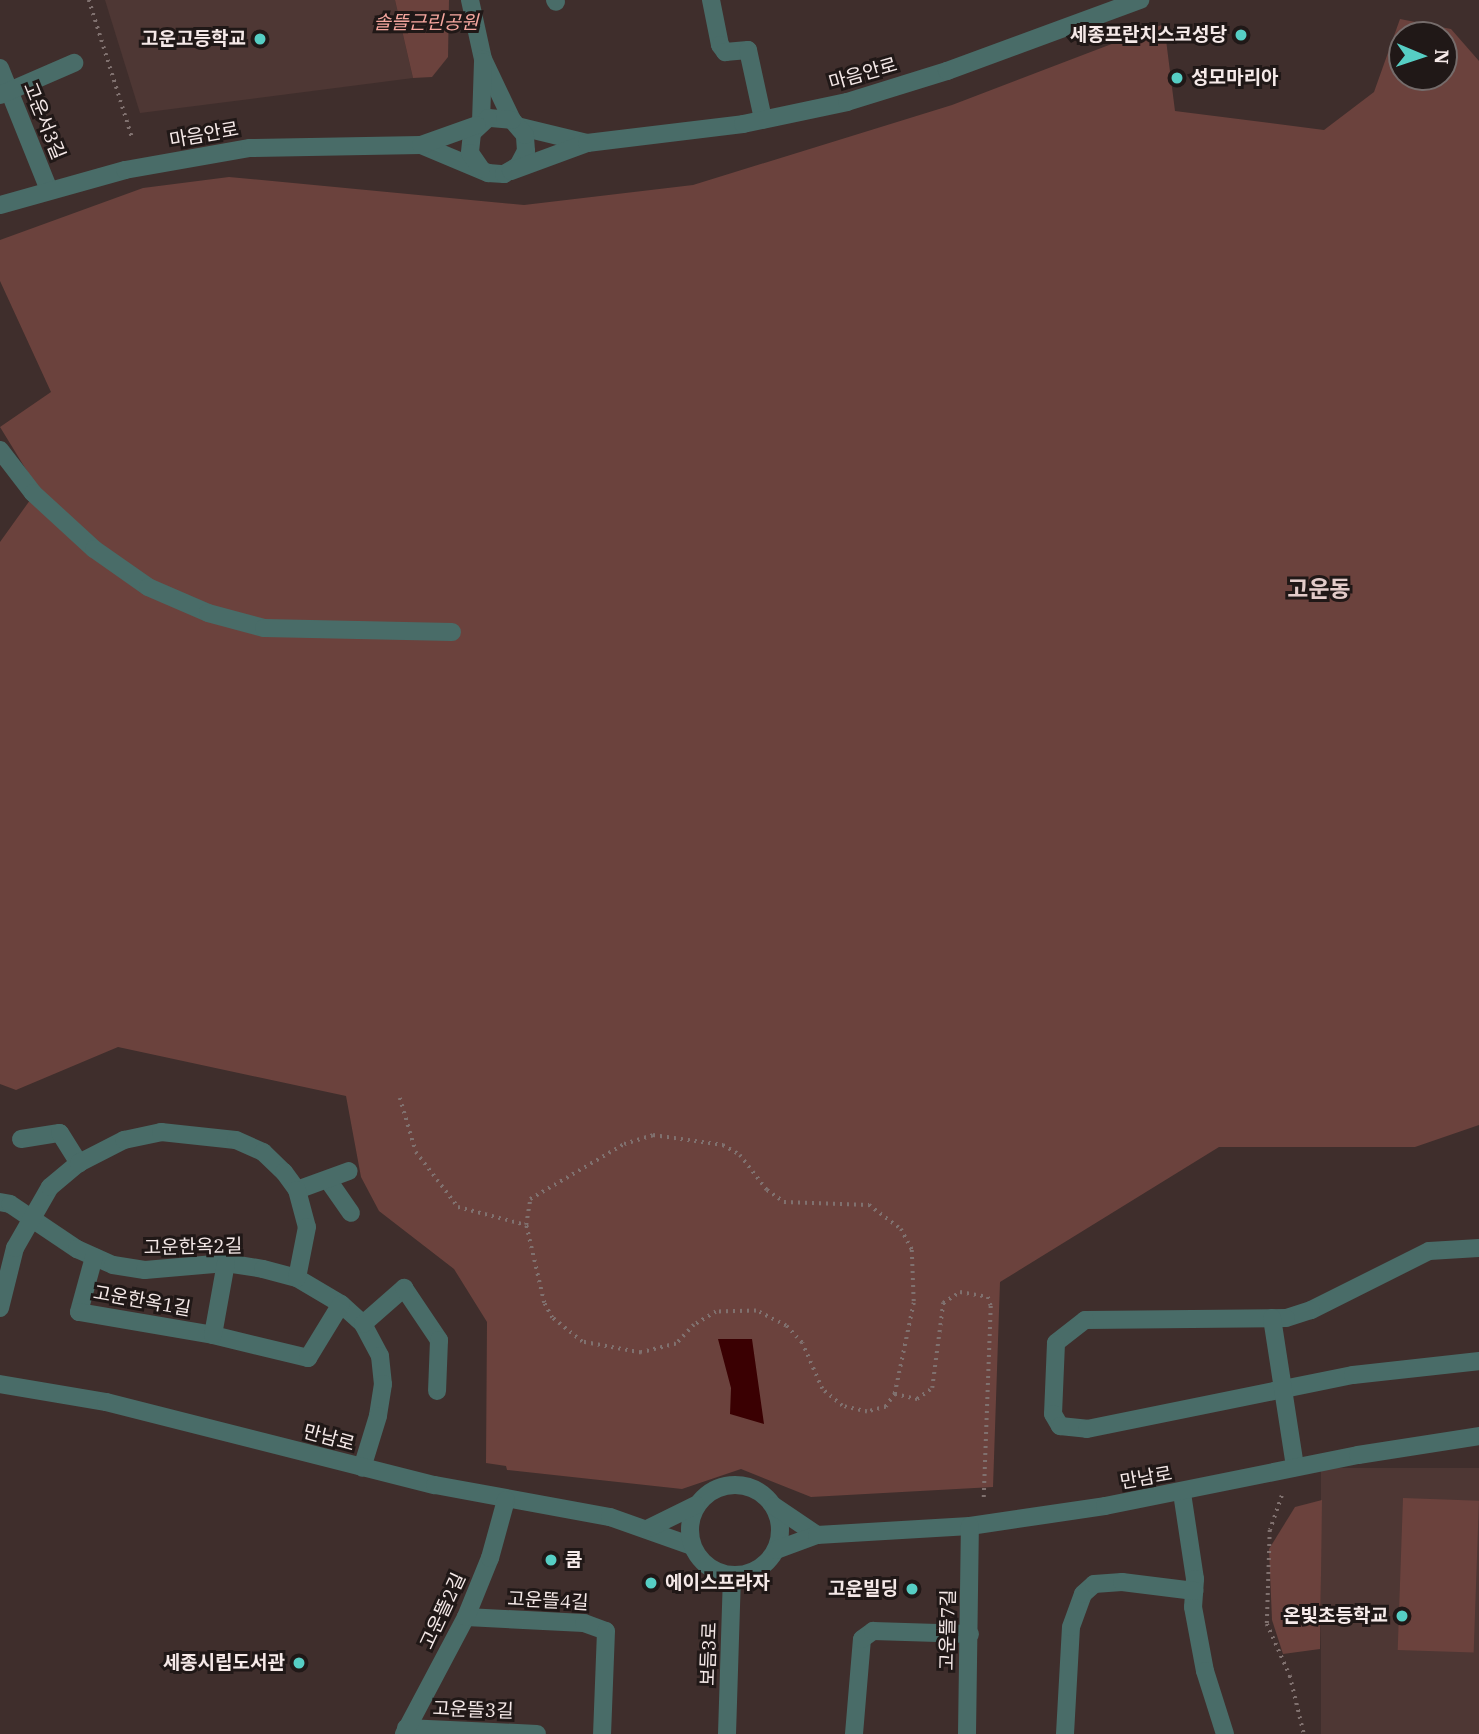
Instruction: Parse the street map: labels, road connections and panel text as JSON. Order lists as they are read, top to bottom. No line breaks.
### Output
{"streets":{"street":["마음안로","고운서3길","고운한옥2길","고운한옥1길","만남로","고운뜰4길","고운뜰2길","고운뜰7길","보듬3로","고운뜰3길"]},"crossings":[["마음안로","고운서3길"],["고운한옥2길","고운한옥1길"],["고운한옥2길","만남로"],["만남로","고운뜰2길"],["만남로","고운뜰7길"],["만남로","보듬3로"],["고운뜰4길","고운뜰2길"],["고운뜰2길","고운뜰3길"]],"districts":["고운동"],"parks":["솔뜰근린공원"],"places":["세종프란치스코성당","고운고등학교","성모마리아","쿰","에이스프라자","고운빌딩","온빛초등학교","세종시립도서관"],"north":"right"}
